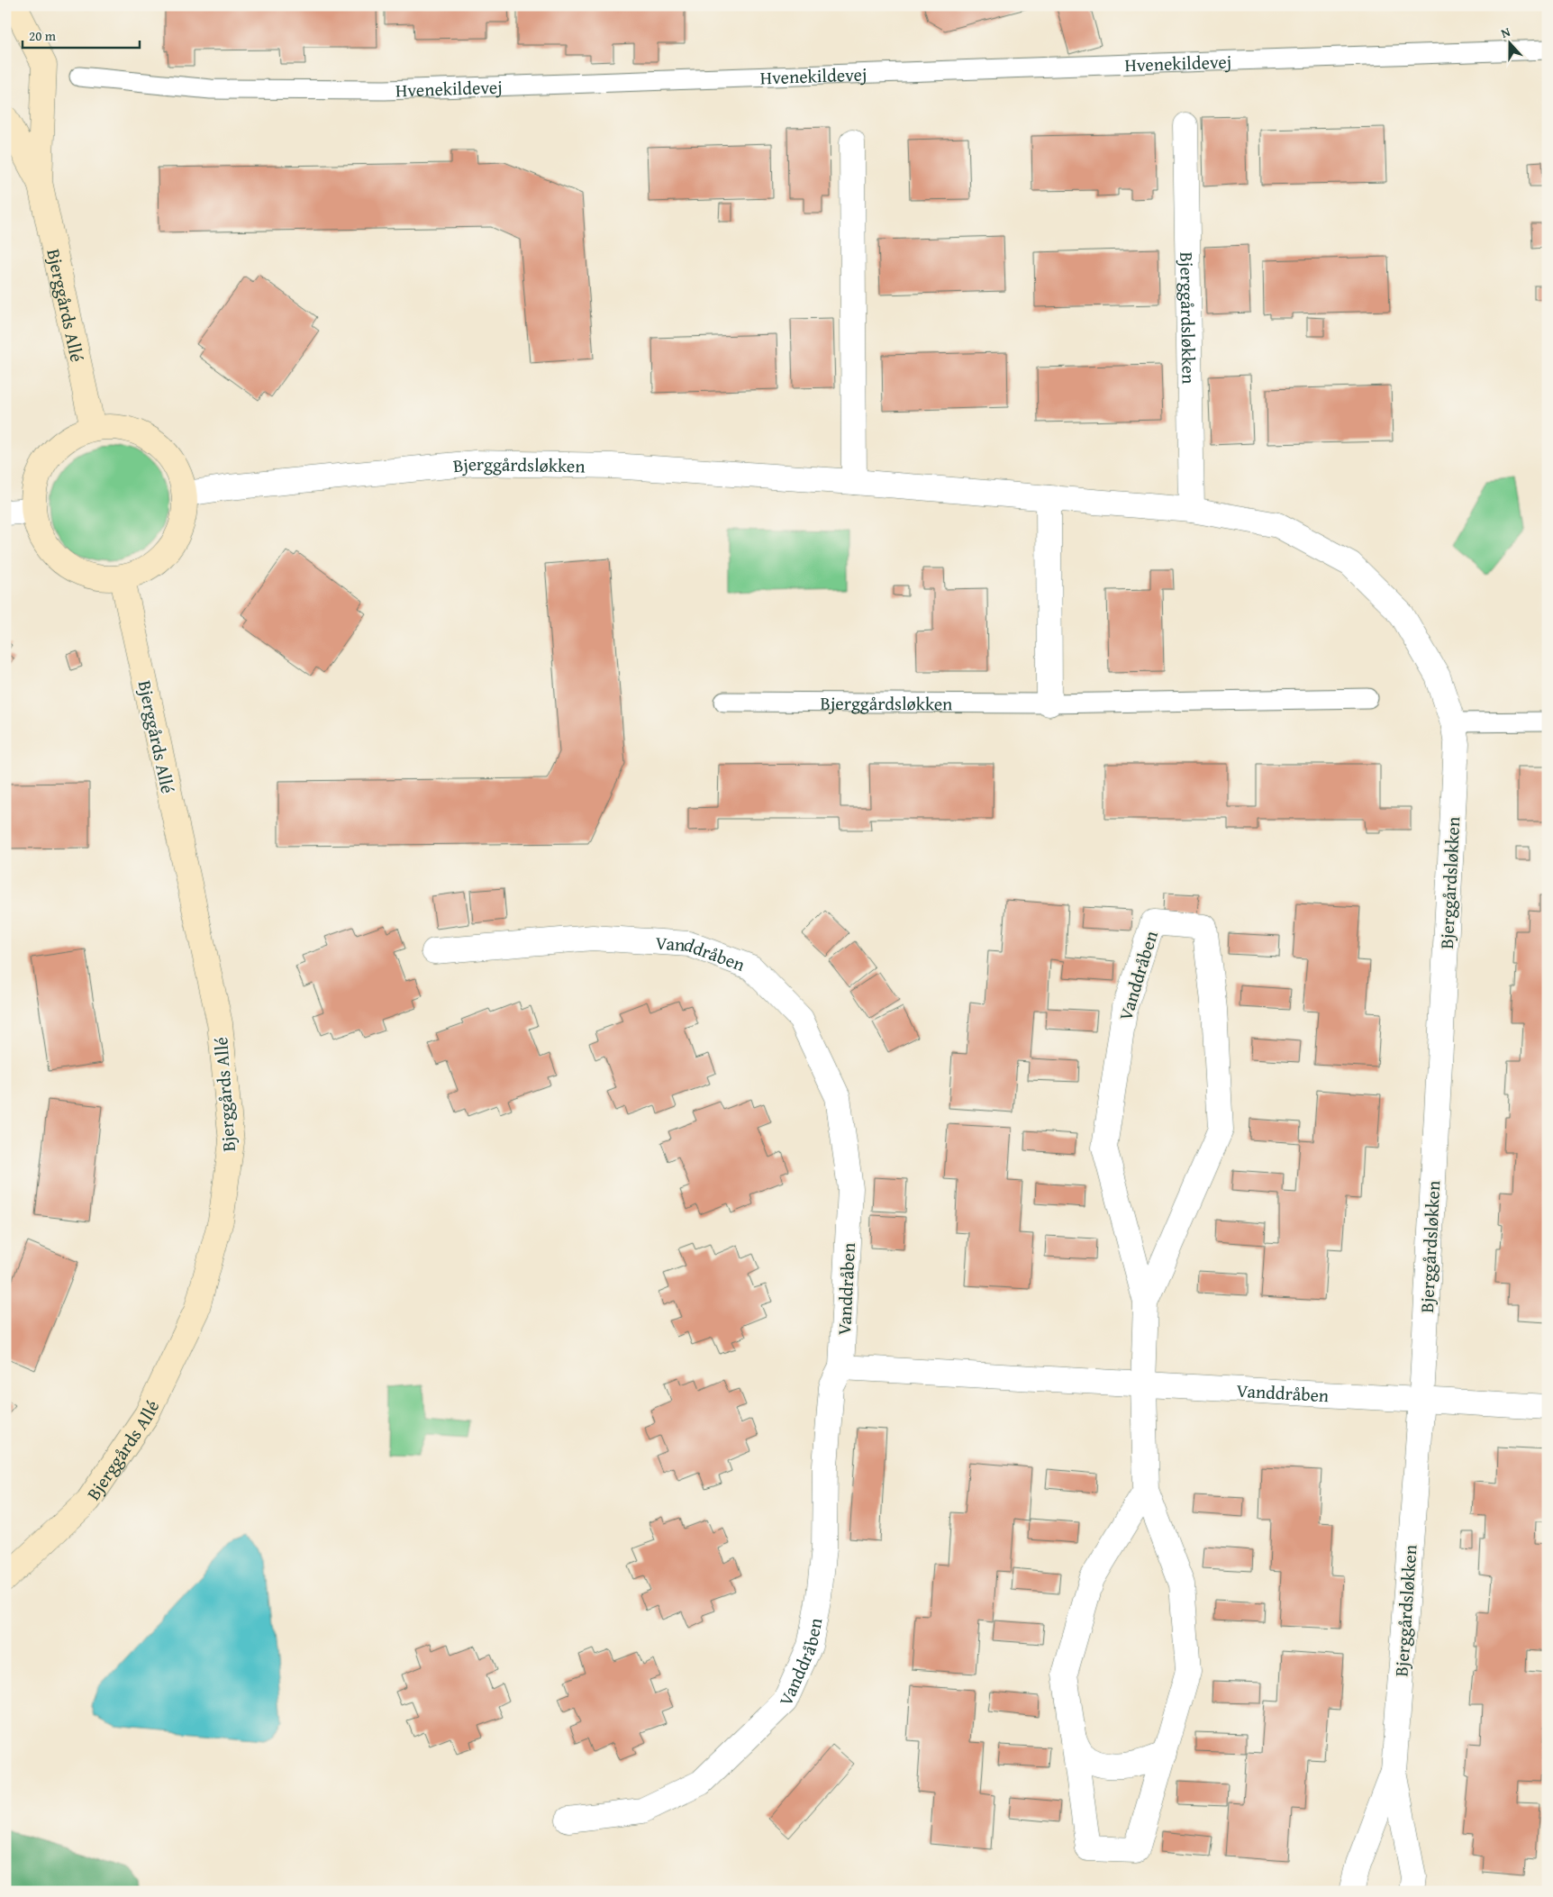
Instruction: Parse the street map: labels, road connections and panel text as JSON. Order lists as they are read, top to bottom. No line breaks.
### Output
{"streets":{"street":["Bjerggårds Allé","Bjerggårdsløkken","Vanddråben"],"lane":["Hvenekildevej"]},"crossings":[["Bjerggårds Allé","Bjerggårdsløkken"],["Bjerggårdsløkken","Vanddråben"]],"scale_bar":"20 m","north":"top"}
